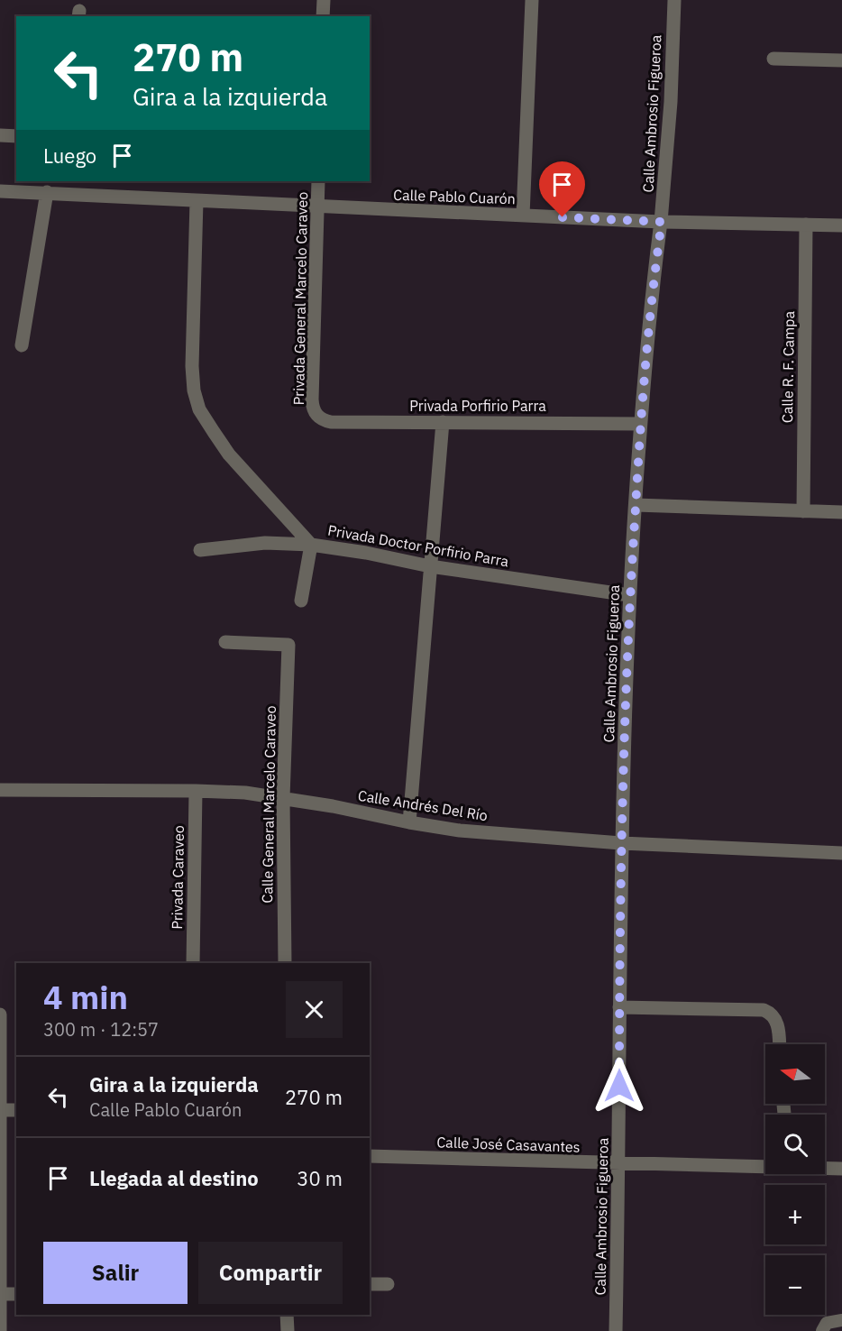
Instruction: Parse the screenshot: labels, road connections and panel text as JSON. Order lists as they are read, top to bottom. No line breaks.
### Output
{"streets":{"street":["Calle Ambrosio Figueroa","Calle Pablo Cuarón","Privada General Marcelo Caraveo","Calle R. F. Campa","Privada Porfirio Parra","Privada Doctor Porfirio Parra","Calle General Marcelo Caraveo","Calle Andrés Del Río","Privada Caraveo","Calle José Casavantes"]},"crossings":[["Calle Ambrosio Figueroa","Calle Pablo Cuarón"],["Calle Ambrosio Figueroa","Privada Porfirio Parra"],["Calle Ambrosio Figueroa","Privada Doctor Porfirio Parra"],["Calle Ambrosio Figueroa","Calle Andrés Del Río"],["Calle Ambrosio Figueroa","Calle José Casavantes"],["Calle Pablo Cuarón","Privada General Marcelo Caraveo"],["Calle Pablo Cuarón","Calle R. F. Campa"],["Privada General Marcelo Caraveo","Privada Porfirio Parra"],["Calle General Marcelo Caraveo","Calle Andrés Del Río"],["Calle Andrés Del Río","Privada Caraveo"]],"north":"left","page":{"turn":["270 m","Gira a la izquierda"],"then":"Luego","heading":["4 min","300 m · 12:57"],"map_buttons":["+","−"],"list":[{"name":"Gira a la izquierda","note":"Calle Pablo Cuarón","value":"270 m"},{"name":"Llegada al destino","value":"30 m"}],"buttons":["Salir","Compartir"]}}
